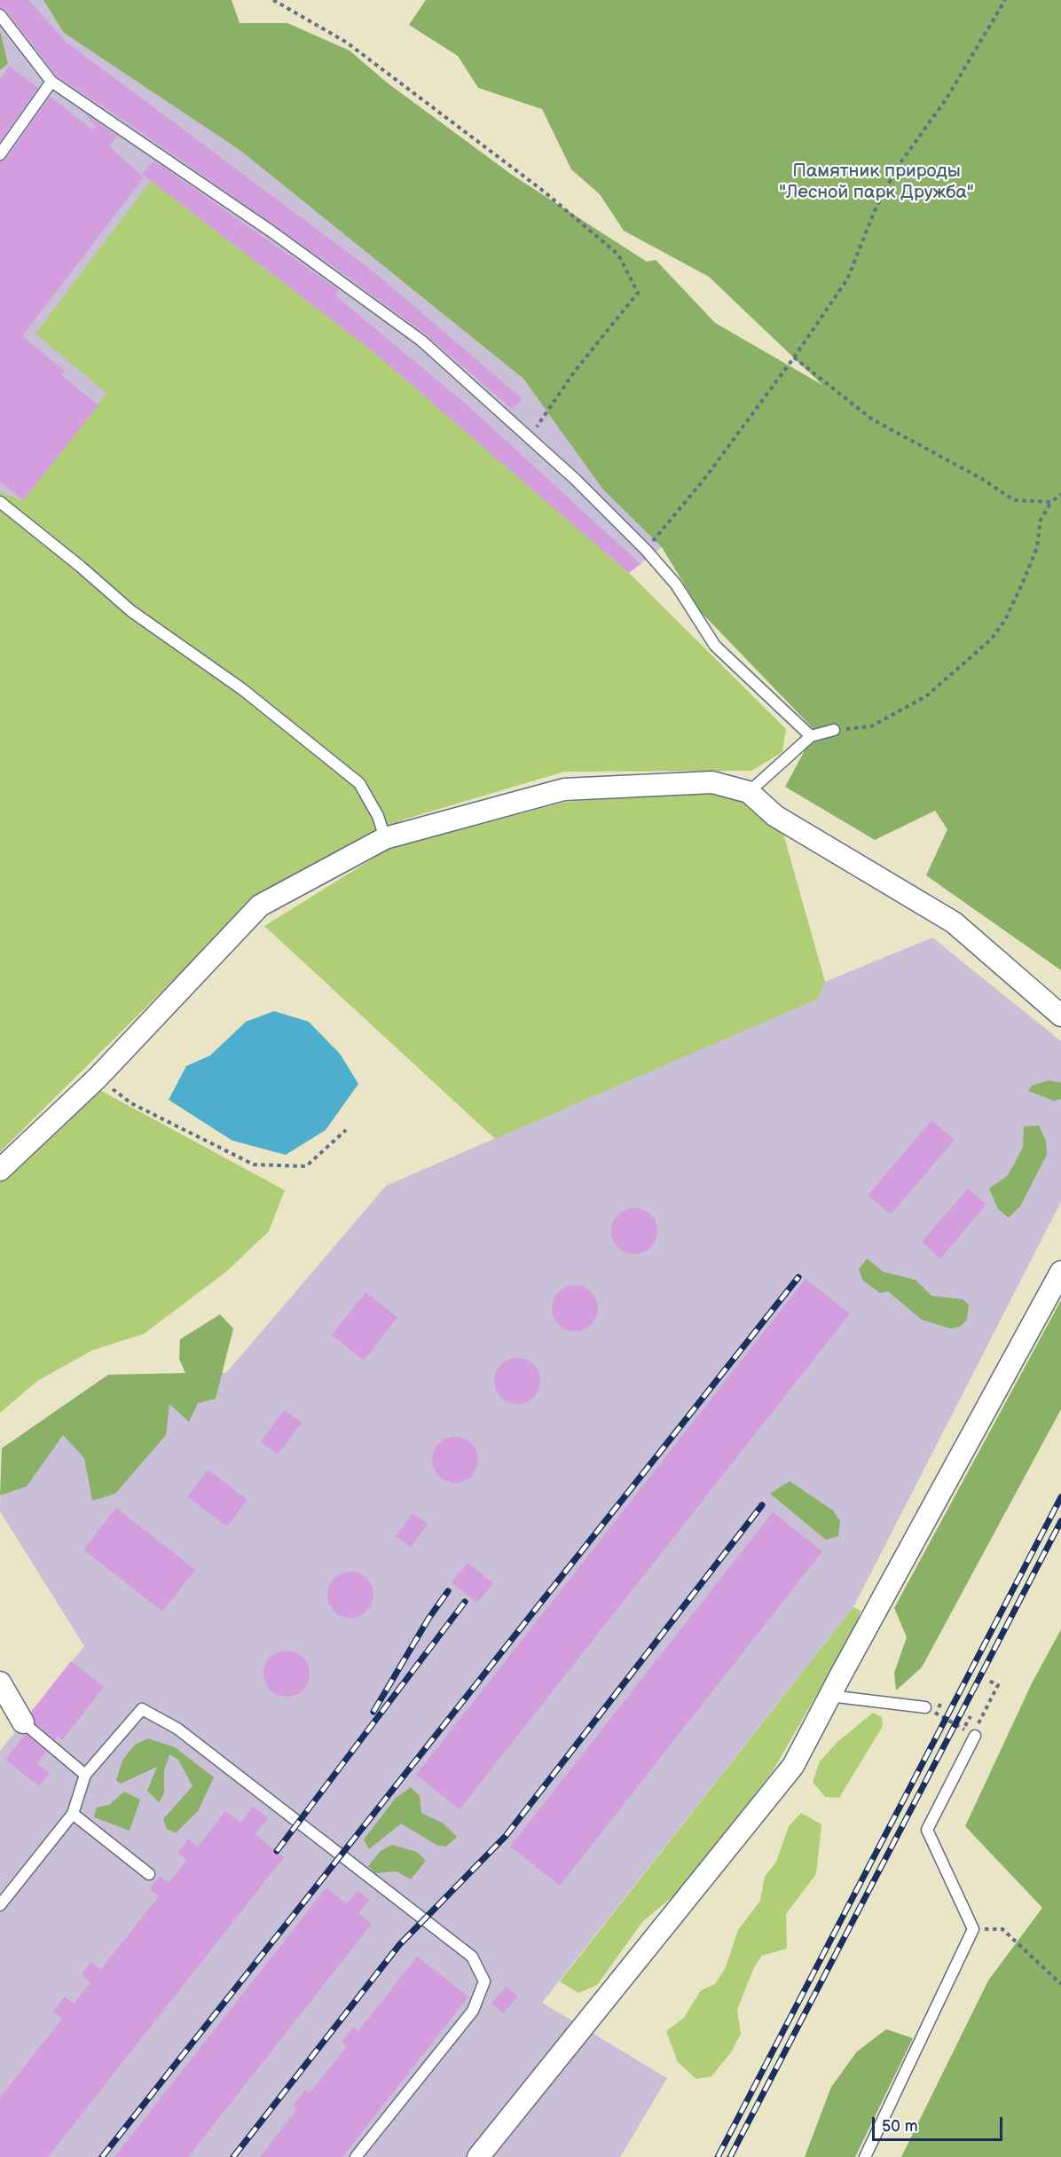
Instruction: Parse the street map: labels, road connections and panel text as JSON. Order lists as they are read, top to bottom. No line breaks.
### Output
{"parks":["Памятник природы \"Лесной парк Дружба\""],"scale_bar":"50 m"}
